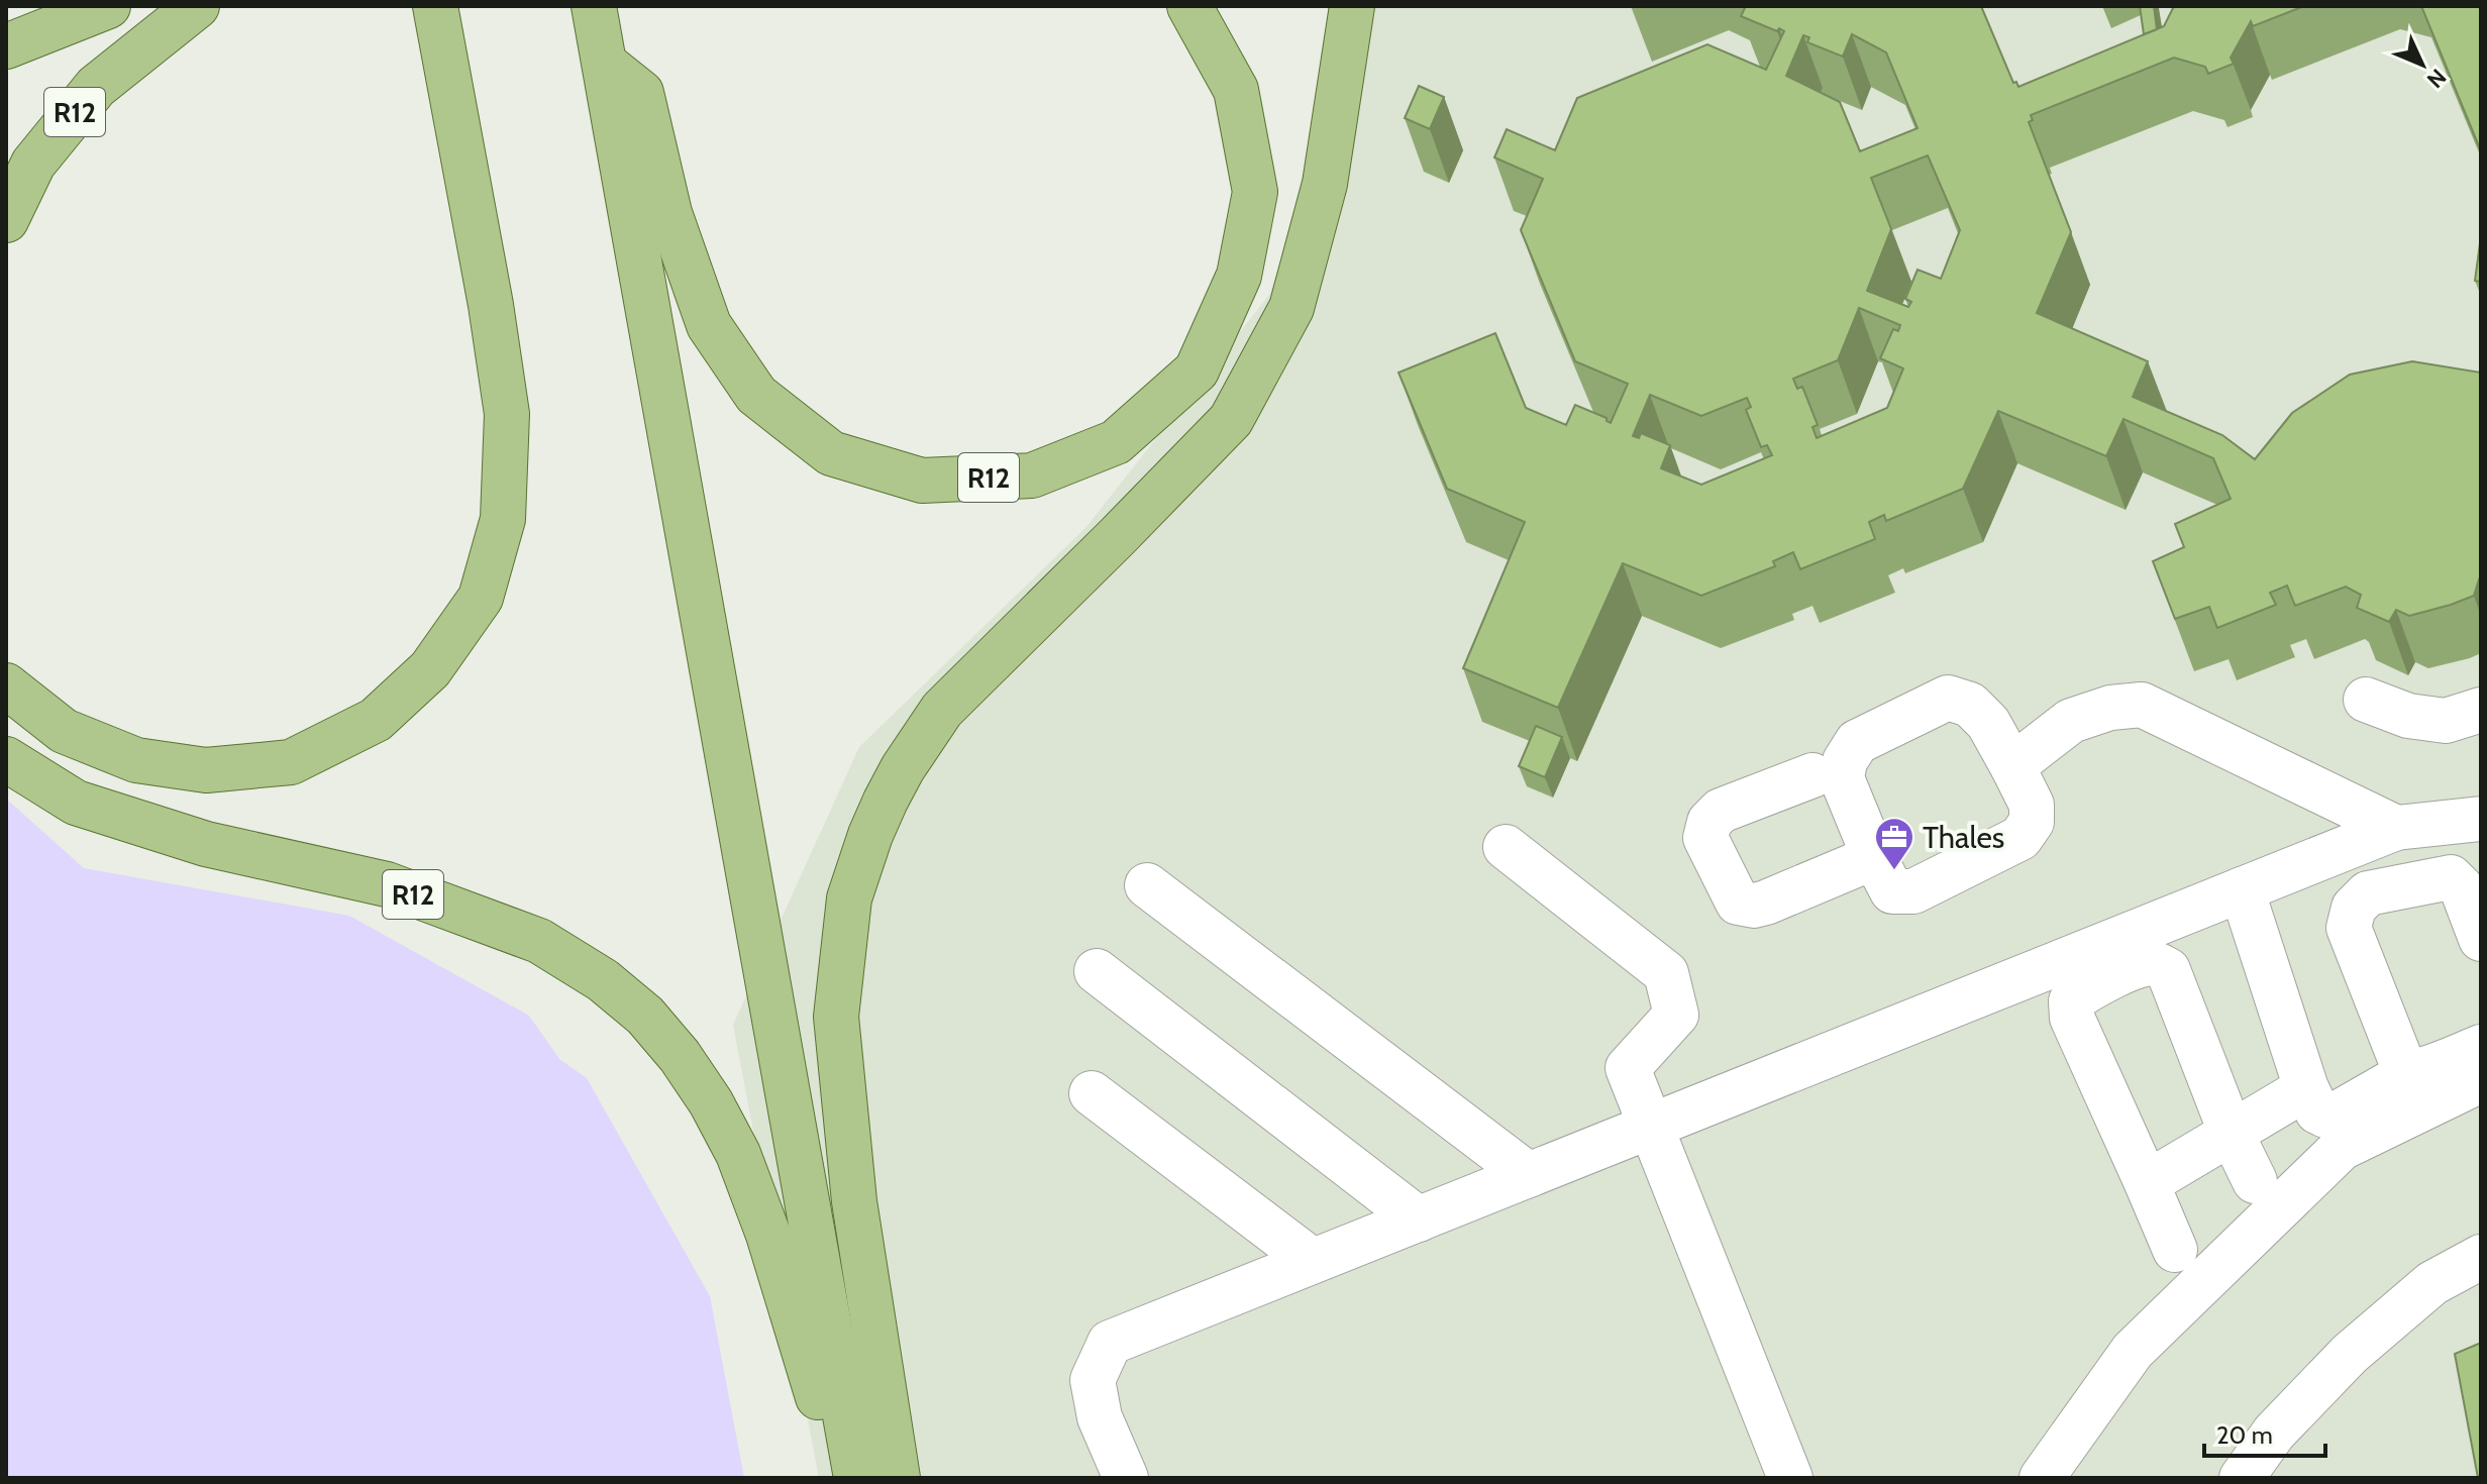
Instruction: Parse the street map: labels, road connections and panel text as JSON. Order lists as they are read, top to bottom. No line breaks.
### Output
{"streets":{"main road":["R12"]},"places":{"office":["Thales"]},"scale_bar":"20 m","north":"bottom right"}
